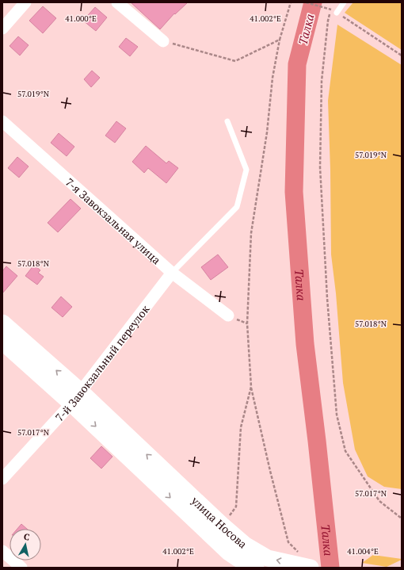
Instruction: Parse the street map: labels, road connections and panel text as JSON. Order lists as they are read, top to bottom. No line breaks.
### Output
{"streets":{"main road":["улица Носова"],"street":["7-я Завокзальная улица","7-й Завокзальный переулок"]},"crossings":[["7-я Завокзальная улица","7-й Завокзальный переулок"],["7-й Завокзальный переулок","улица Носова"]],"water":["Талка"],"north":"top","coordinates":["41.000°E","41.002°E","57.019°N","57.018°N","57.017°N","41.004°E"]}
